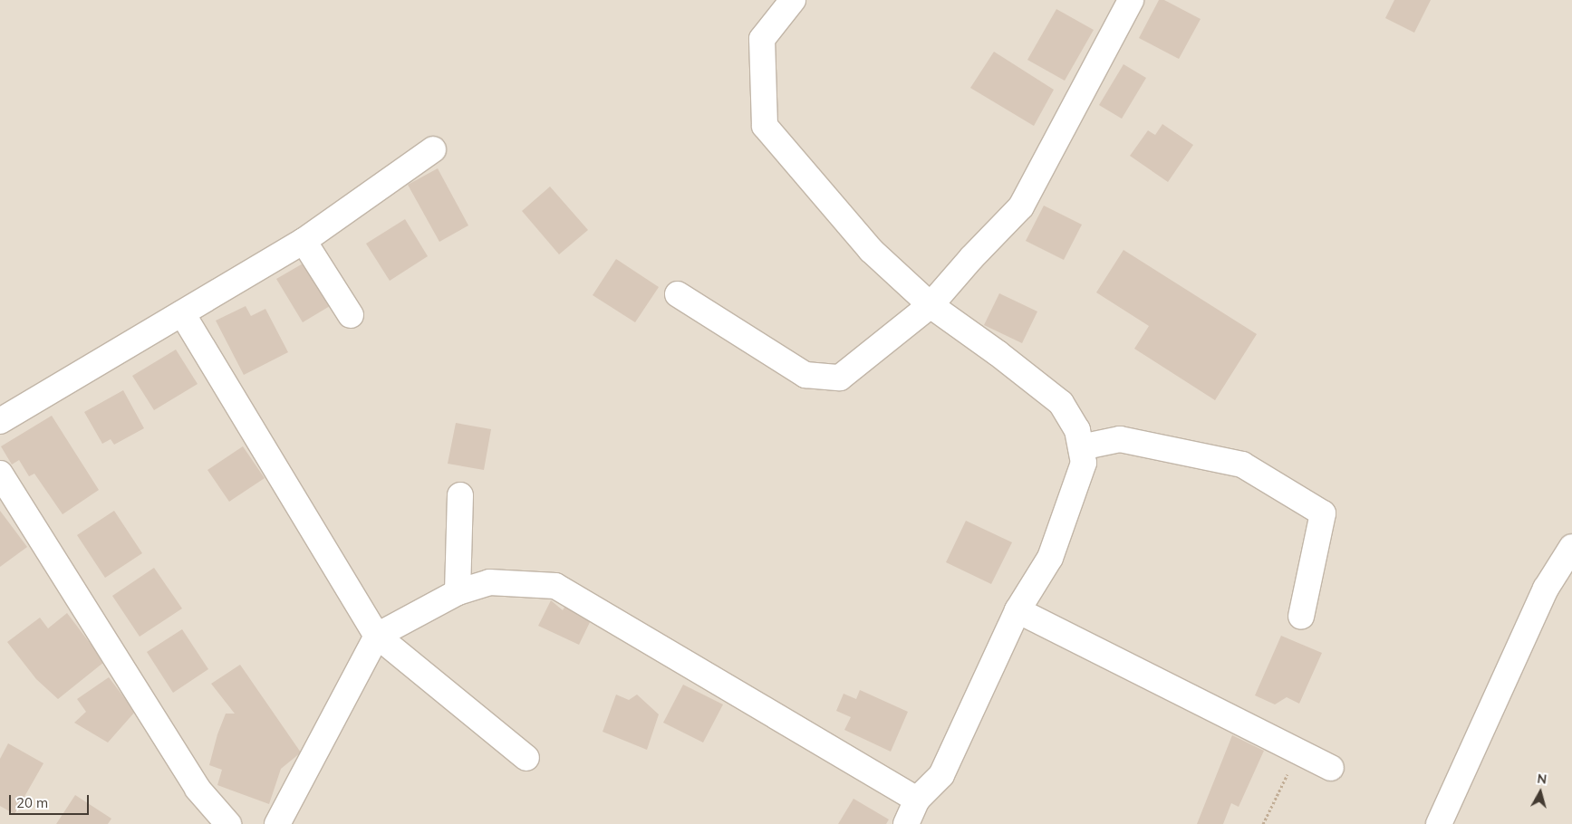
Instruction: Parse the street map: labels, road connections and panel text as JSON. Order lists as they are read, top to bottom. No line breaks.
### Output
{"scale_bar":"20 m","north":"top"}
